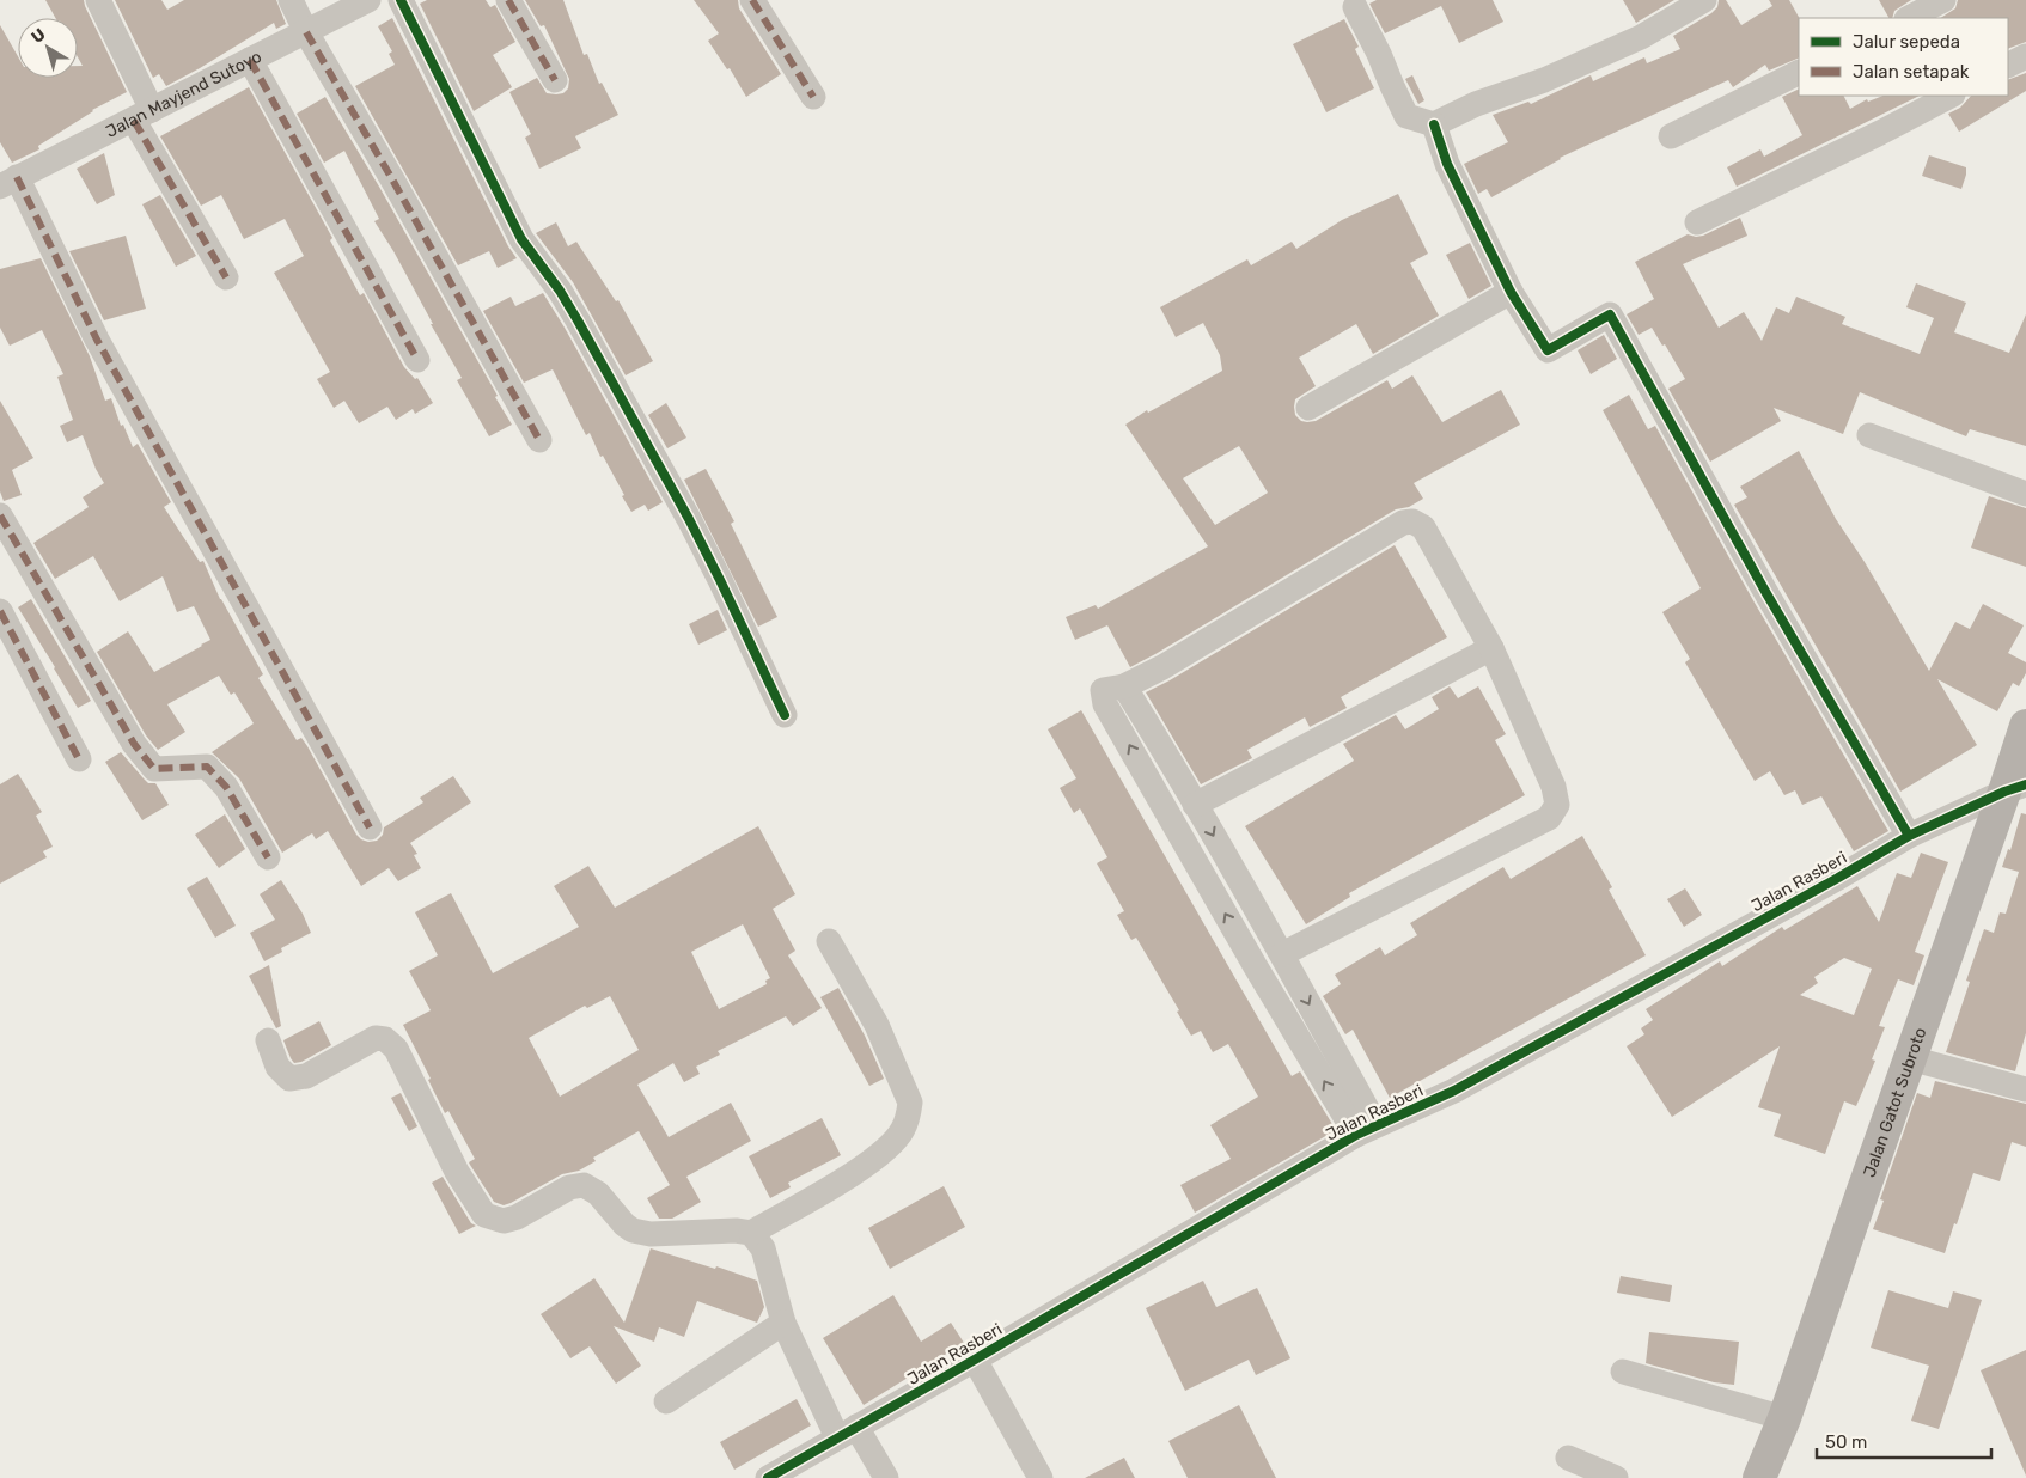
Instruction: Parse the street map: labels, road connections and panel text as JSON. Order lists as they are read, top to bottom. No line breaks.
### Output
{"streets":{"main road":["Jalan Gatot Subroto"],"street":["Jalan Mayjend Sutoyo","Jalan Rasberi"]},"crossings":[["Jalan Rasberi","Jalan Gatot Subroto"]],"legend":["Jalur sepeda","Jalan setapak"],"scale_bar":"50 m","north":"top left"}
